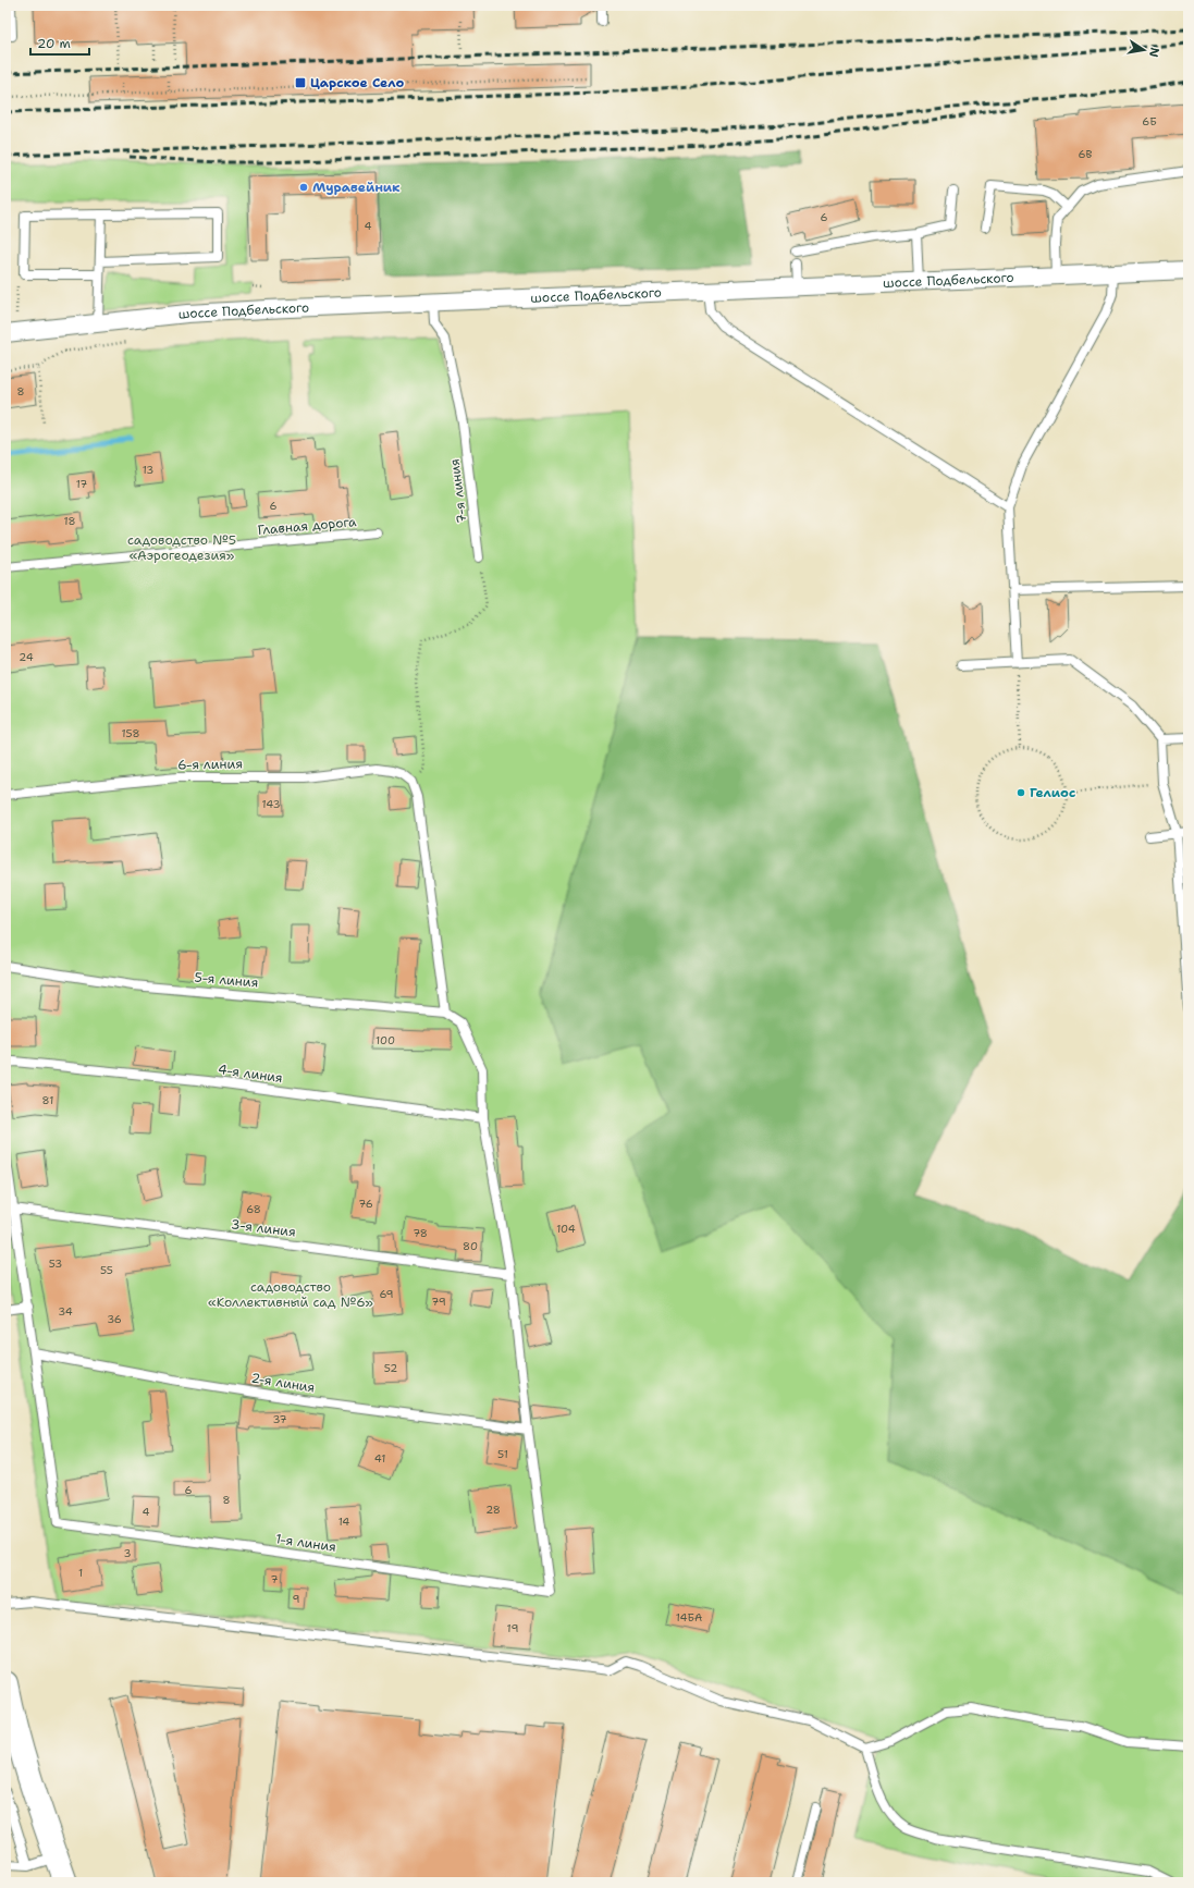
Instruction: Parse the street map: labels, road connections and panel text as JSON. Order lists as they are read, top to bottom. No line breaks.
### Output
{"streets":{"street":["шоссе Подбельского"],"lane":["7-я линия","Главная дорога","6-я линия","5-я линия","4-я линия","3-я линия","2-я линия","1-я линия"]},"crossings":[["шоссе Подбельского","7-я линия"],["2-я линия","1-я линия"]],"parks":["садоводство №5 «Аэрогеодезия»","садоводство «Коллективный сад №6»"],"places":{"transit":["Царское Село"],"other":["Муравейник","Гелиос"]},"house_numbers":["6Б","6В","6","4","8","13","17","6","18","24","158","143","100","81","76","68","104","78","80","53","55","69","79","34","36","52","37","51","41","6","8","28","4","14","3","1","7","9","14БА","19"],"scale_bar":"20 m","north":"right"}
